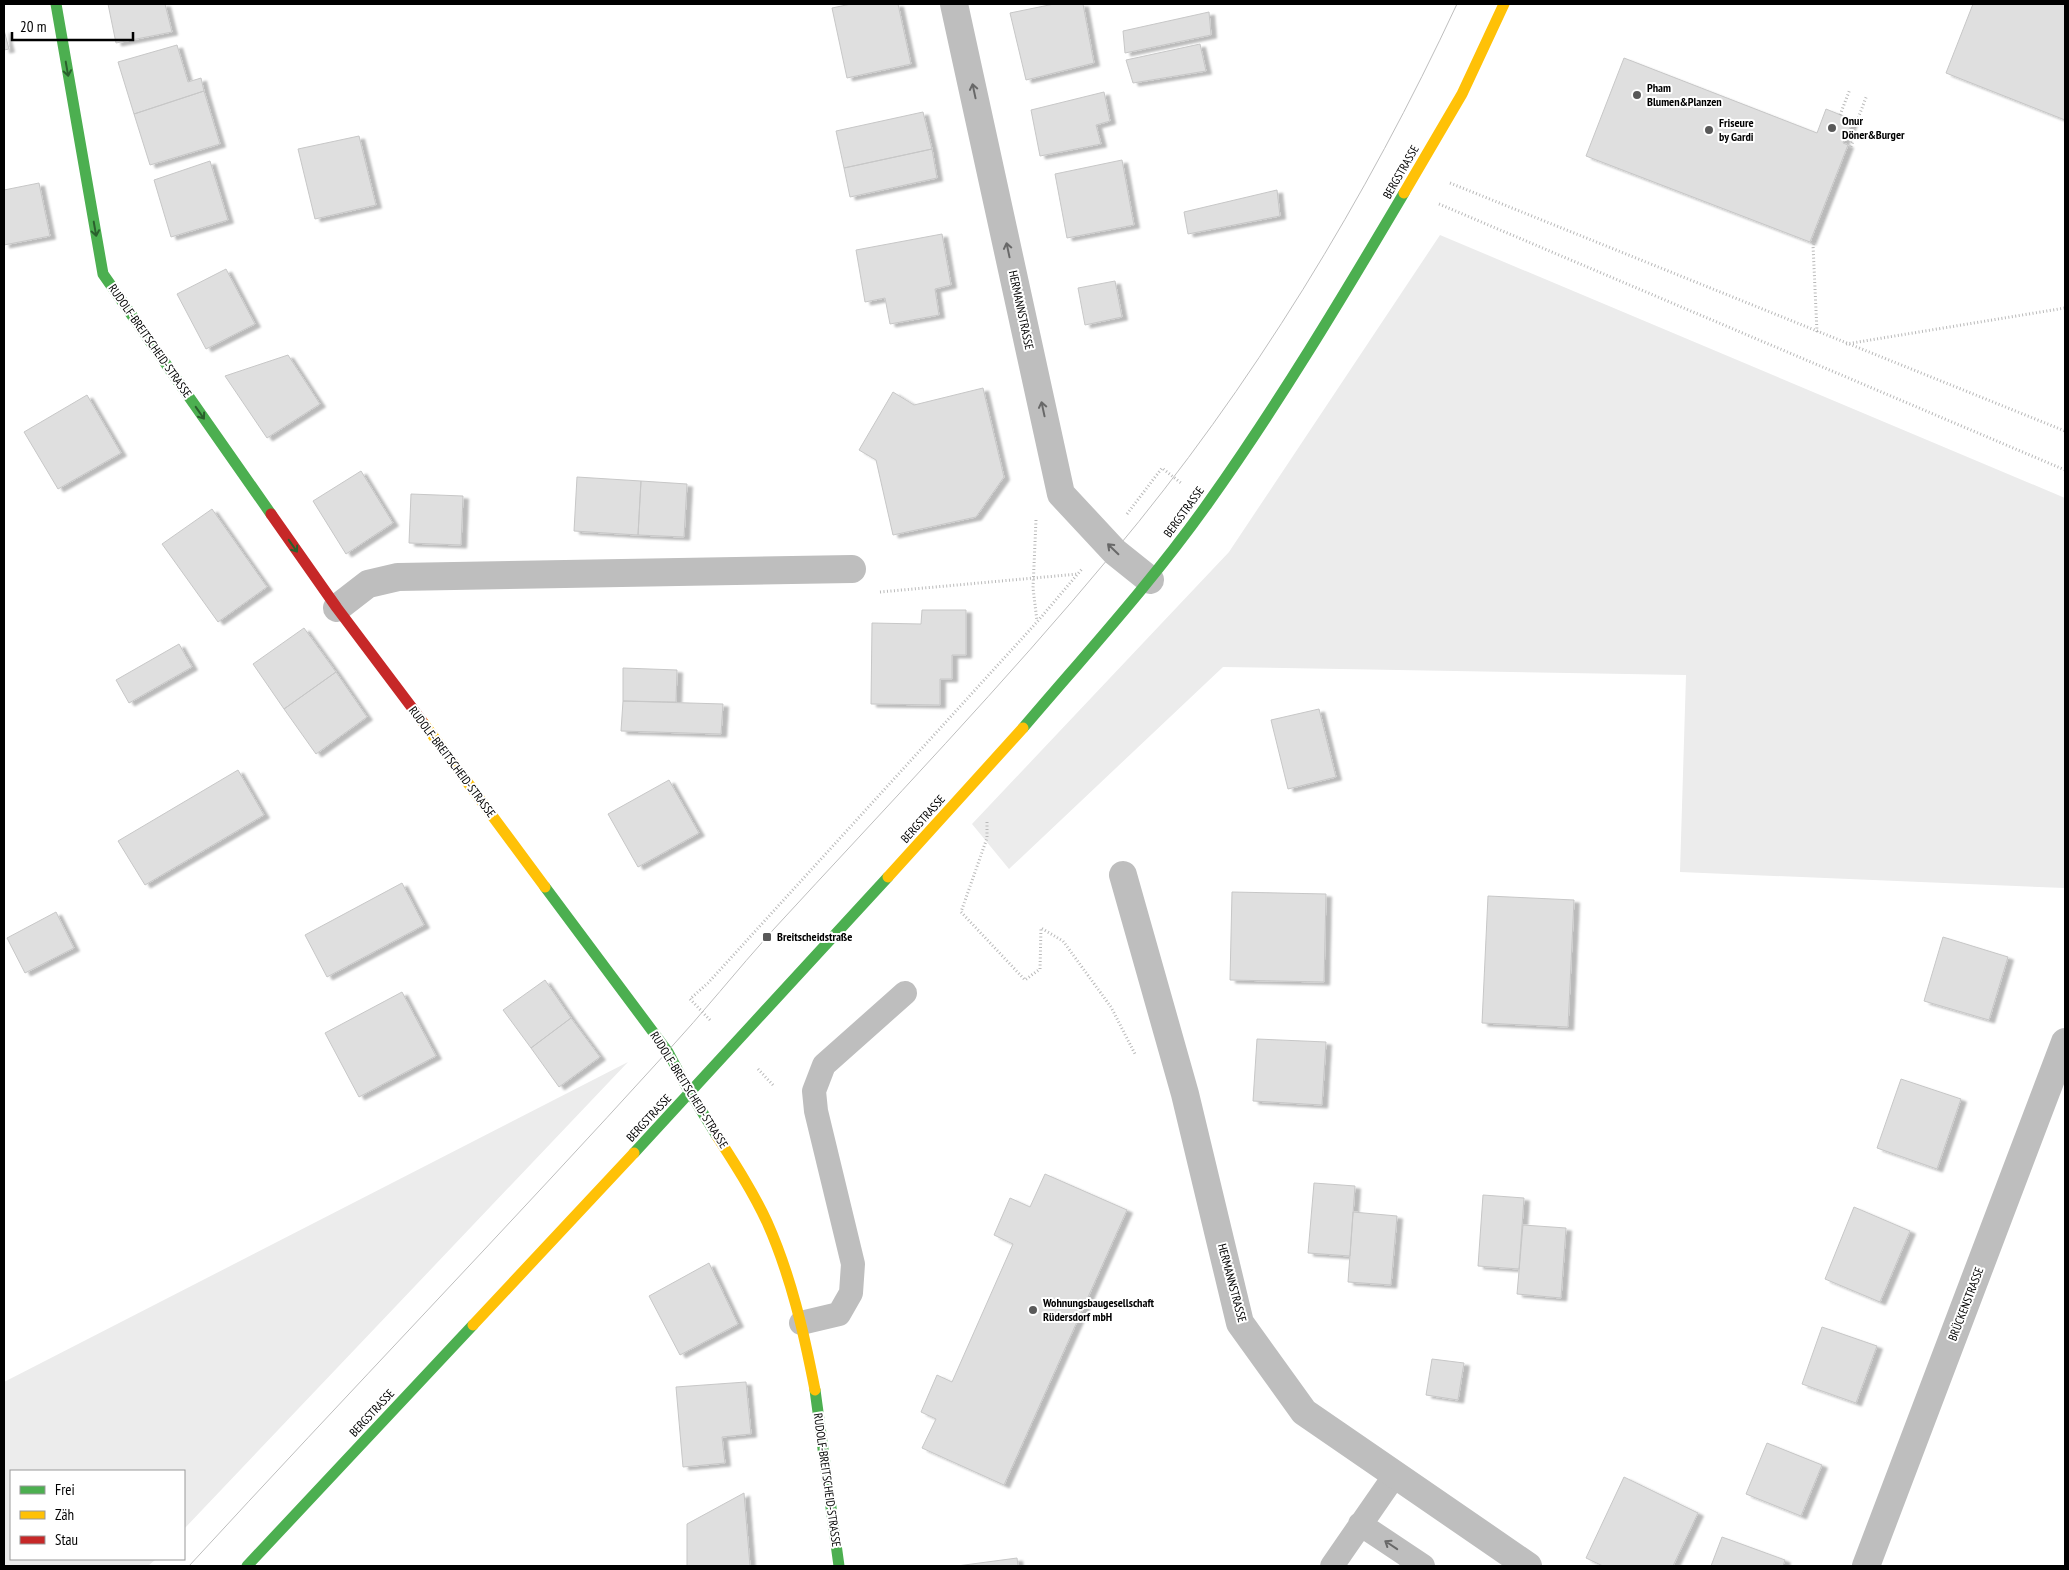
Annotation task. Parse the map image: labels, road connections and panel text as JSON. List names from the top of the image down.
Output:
{
  "streets": {
    "street": [
      "BERGSTRASSE",
      "HERMANNSTRASSE",
      "RUDOLF-BREITSCHEID-STRASSE",
      "BRÜCKENSTRASSE"
    ]
  },
  "crossings": [
    ["BERGSTRASSE", "HERMANNSTRASSE"],
    ["BERGSTRASSE", "RUDOLF-BREITSCHEID-STRASSE"]
  ],
  "one_way": ["HERMANNSTRASSE", "RUDOLF-BREITSCHEID-STRASSE"],
  "places": {
    "other": [
      "Pham Blumen&Planzen",
      "Onur Döner&Burger",
      "Friseure by Gardi",
      "Wohnungsbaugesellschaft Rüdersdorf mbH"
    ],
    "transit": ["Breitscheidstraße"]
  },
  "legend": ["Frei", "Zäh", "Stau"],
  "scale_bar": "20 m"
}
